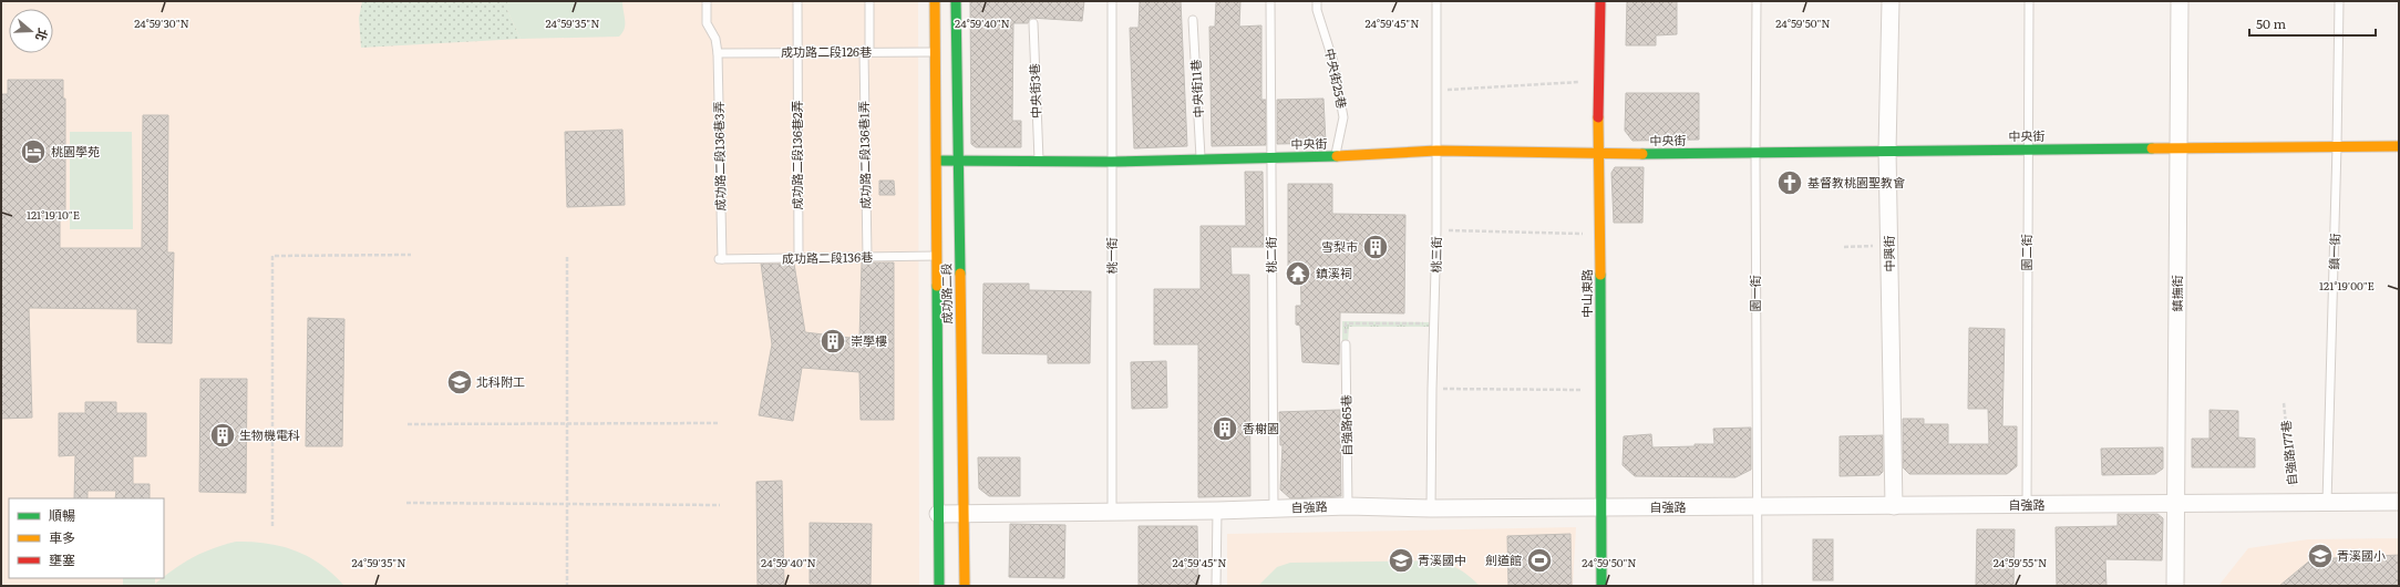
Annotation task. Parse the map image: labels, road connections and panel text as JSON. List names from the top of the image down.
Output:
{
  "streets": {
    "street": [
      "中央街",
      "中興街",
      "成功路二段",
      "中山東路",
      "鎮撫街",
      "自強路"
    ],
    "lane": [
      "成功路二段126巷",
      "中央街25巷",
      "中央街11巷",
      "中央街3巷",
      "成功路二段136巷2弄",
      "成功路二段136巷1弄",
      "成功路二段136巷3弄",
      "鎮一街",
      "園二街",
      "桃二街",
      "桃三街",
      "桃一街",
      "成功路二段136巷",
      "園一街",
      "自強路65巷"
    ],
    "path": ["自強路177巷"]
  },
  "crossings": [
    ["成功路二段126巷", "成功路二段136巷2弄"],
    ["成功路二段126巷", "成功路二段136巷1弄"],
    ["成功路二段126巷", "成功路二段136巷3弄"],
    ["成功路二段126巷", "成功路二段"],
    ["中央街25巷", "中央街"],
    ["中央街11巷", "中央街"],
    ["中央街3巷", "中央街"],
    ["中央街", "鎮一街"],
    ["中央街", "園二街"],
    ["中央街", "中興街"],
    ["中央街", "桃二街"],
    ["中央街", "桃三街"],
    ["中央街", "桃一街"],
    ["中央街", "成功路二段"],
    ["中央街", "中山東路"],
    ["中央街", "園一街"],
    ["中央街", "鎮撫街"],
    ["成功路二段136巷2弄", "成功路二段136巷"],
    ["成功路二段136巷1弄", "成功路二段136巷"],
    ["成功路二段136巷3弄", "成功路二段136巷"],
    ["鎮一街", "自強路"],
    ["園二街", "自強路"],
    ["中興街", "自強路"],
    ["桃二街", "自強路"],
    ["桃三街", "自強路"],
    ["桃一街", "自強路"],
    ["成功路二段136巷", "成功路二段"],
    ["成功路二段", "自強路"],
    ["中山東路", "自強路"],
    ["園一街", "自強路"],
    ["鎮撫街", "自強路"],
    ["自強路65巷", "自強路"],
    ["自強路177巷", "自強路"]
  ],
  "places": {
    "hotel": ["桃園學苑"],
    "church": ["基督教桃園聖教會"],
    "building": [
      "雪梨市",
      "崇學樓",
      "香榭園",
      "生物機電科"
    ],
    "temple": ["鎮溪祠"],
    "school or university": ["北科附工", "青溪國小", "青溪國中"],
    "sports": ["劍道館"]
  },
  "legend": ["順暢", "車多", "壅塞"],
  "scale_bar": "50 m",
  "north": "right",
  "coordinates": [
    "24°59'50\"N",
    "24°59'30\"N",
    "24°59'35\"N",
    "24°59'40\"N",
    "24°59'45\"N",
    "121°19'10\"E",
    "121°19'00\"E",
    "24°59'55\"N"
  ]
}
